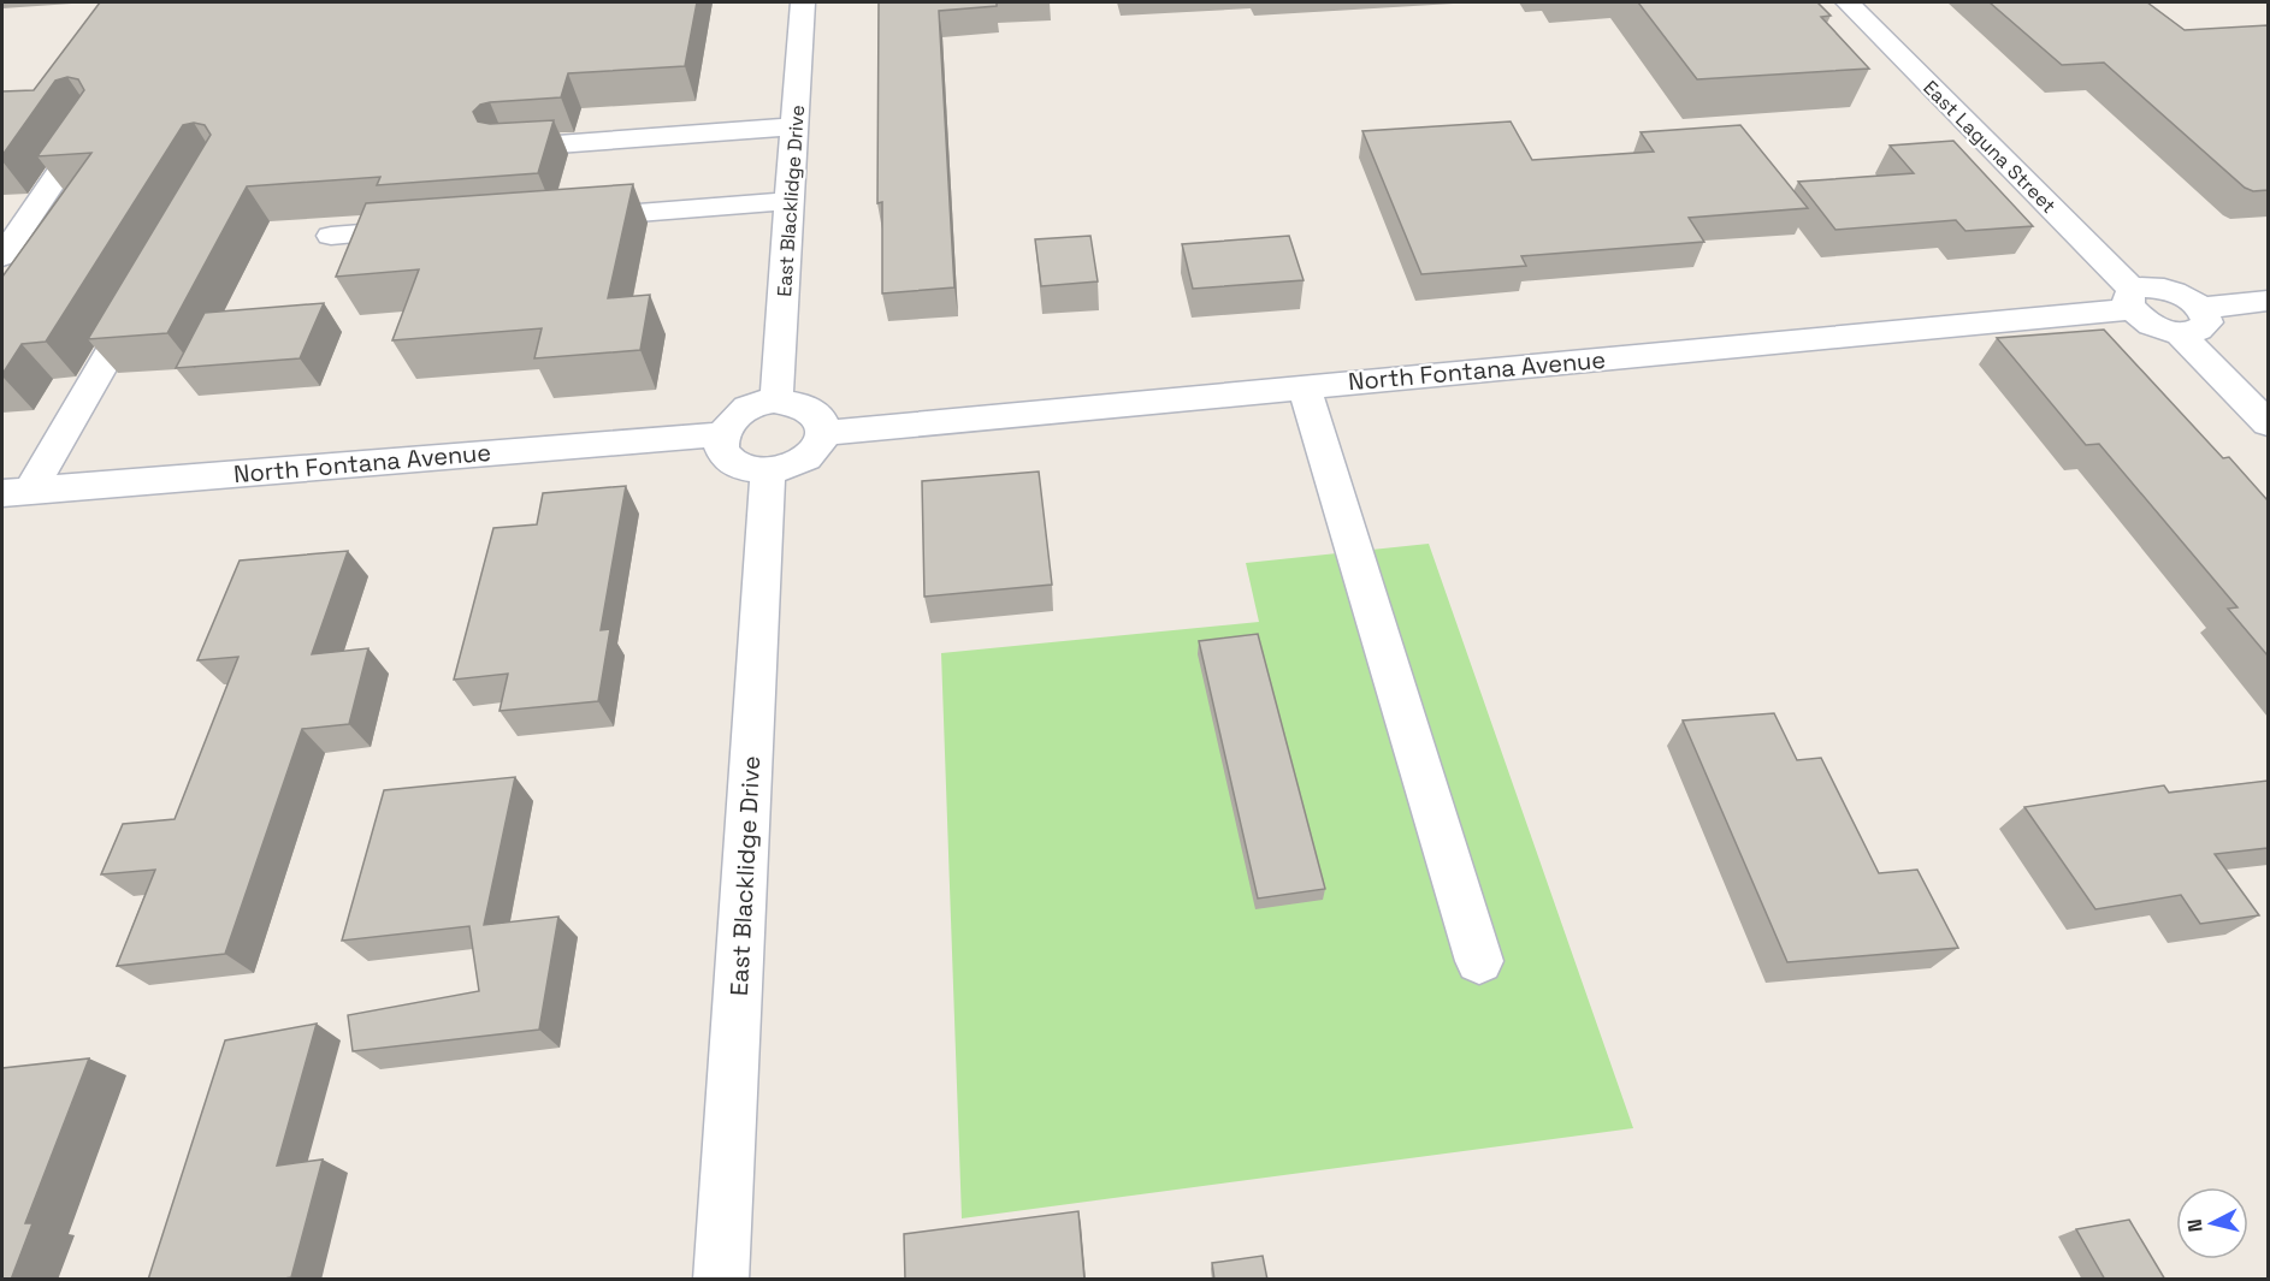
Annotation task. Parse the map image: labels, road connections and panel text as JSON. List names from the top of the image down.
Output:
{
  "streets": {
    "street": ["East Laguna Street", "East Blacklidge Drive", "North Fontana Avenue"]
  },
  "crossings": [
    ["East Laguna Street", "North Fontana Avenue"],
    ["East Blacklidge Drive", "North Fontana Avenue"]
  ],
  "north": "left"
}
